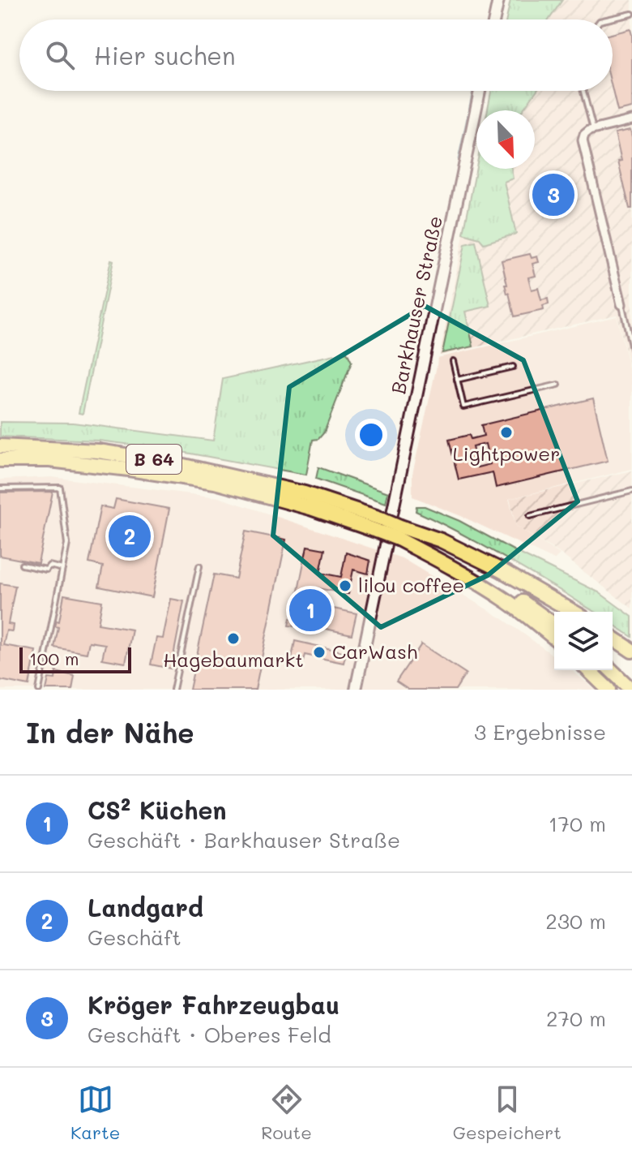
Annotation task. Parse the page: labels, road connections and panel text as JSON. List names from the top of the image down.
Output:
{
  "streets": {
    "highway": ["B 64"],
    "street": ["Barkhauser Straße"]
  },
  "places": [
    "Lightpower",
    "lilou coffee",
    "Hagebaumarkt",
    "CarWash"
  ],
  "scale_bar": "100 m",
  "north": "bottom right",
  "page": {
    "search": "Hier suchen",
    "pins": ["3", "2", "1"],
    "scale": "100 m",
    "heading": ["In der Nähe", "3 Ergebnisse"],
    "list": [
      {
        "mark": "1",
        "name": "CS² Küchen",
        "note": "Geschäft · Barkhauser Straße",
        "value": "170 m"
      },
      {
        "mark": "2",
        "name": "Landgard",
        "note": "Geschäft",
        "value": "230 m"
      },
      {
        "mark": "3",
        "name": "Kröger Fahrzeugbau",
        "note": "Geschäft · Oberes Feld",
        "value": "270 m"
      }
    ],
    "nav": ["Karte", "Route", "Gespeichert"]
  }
}
